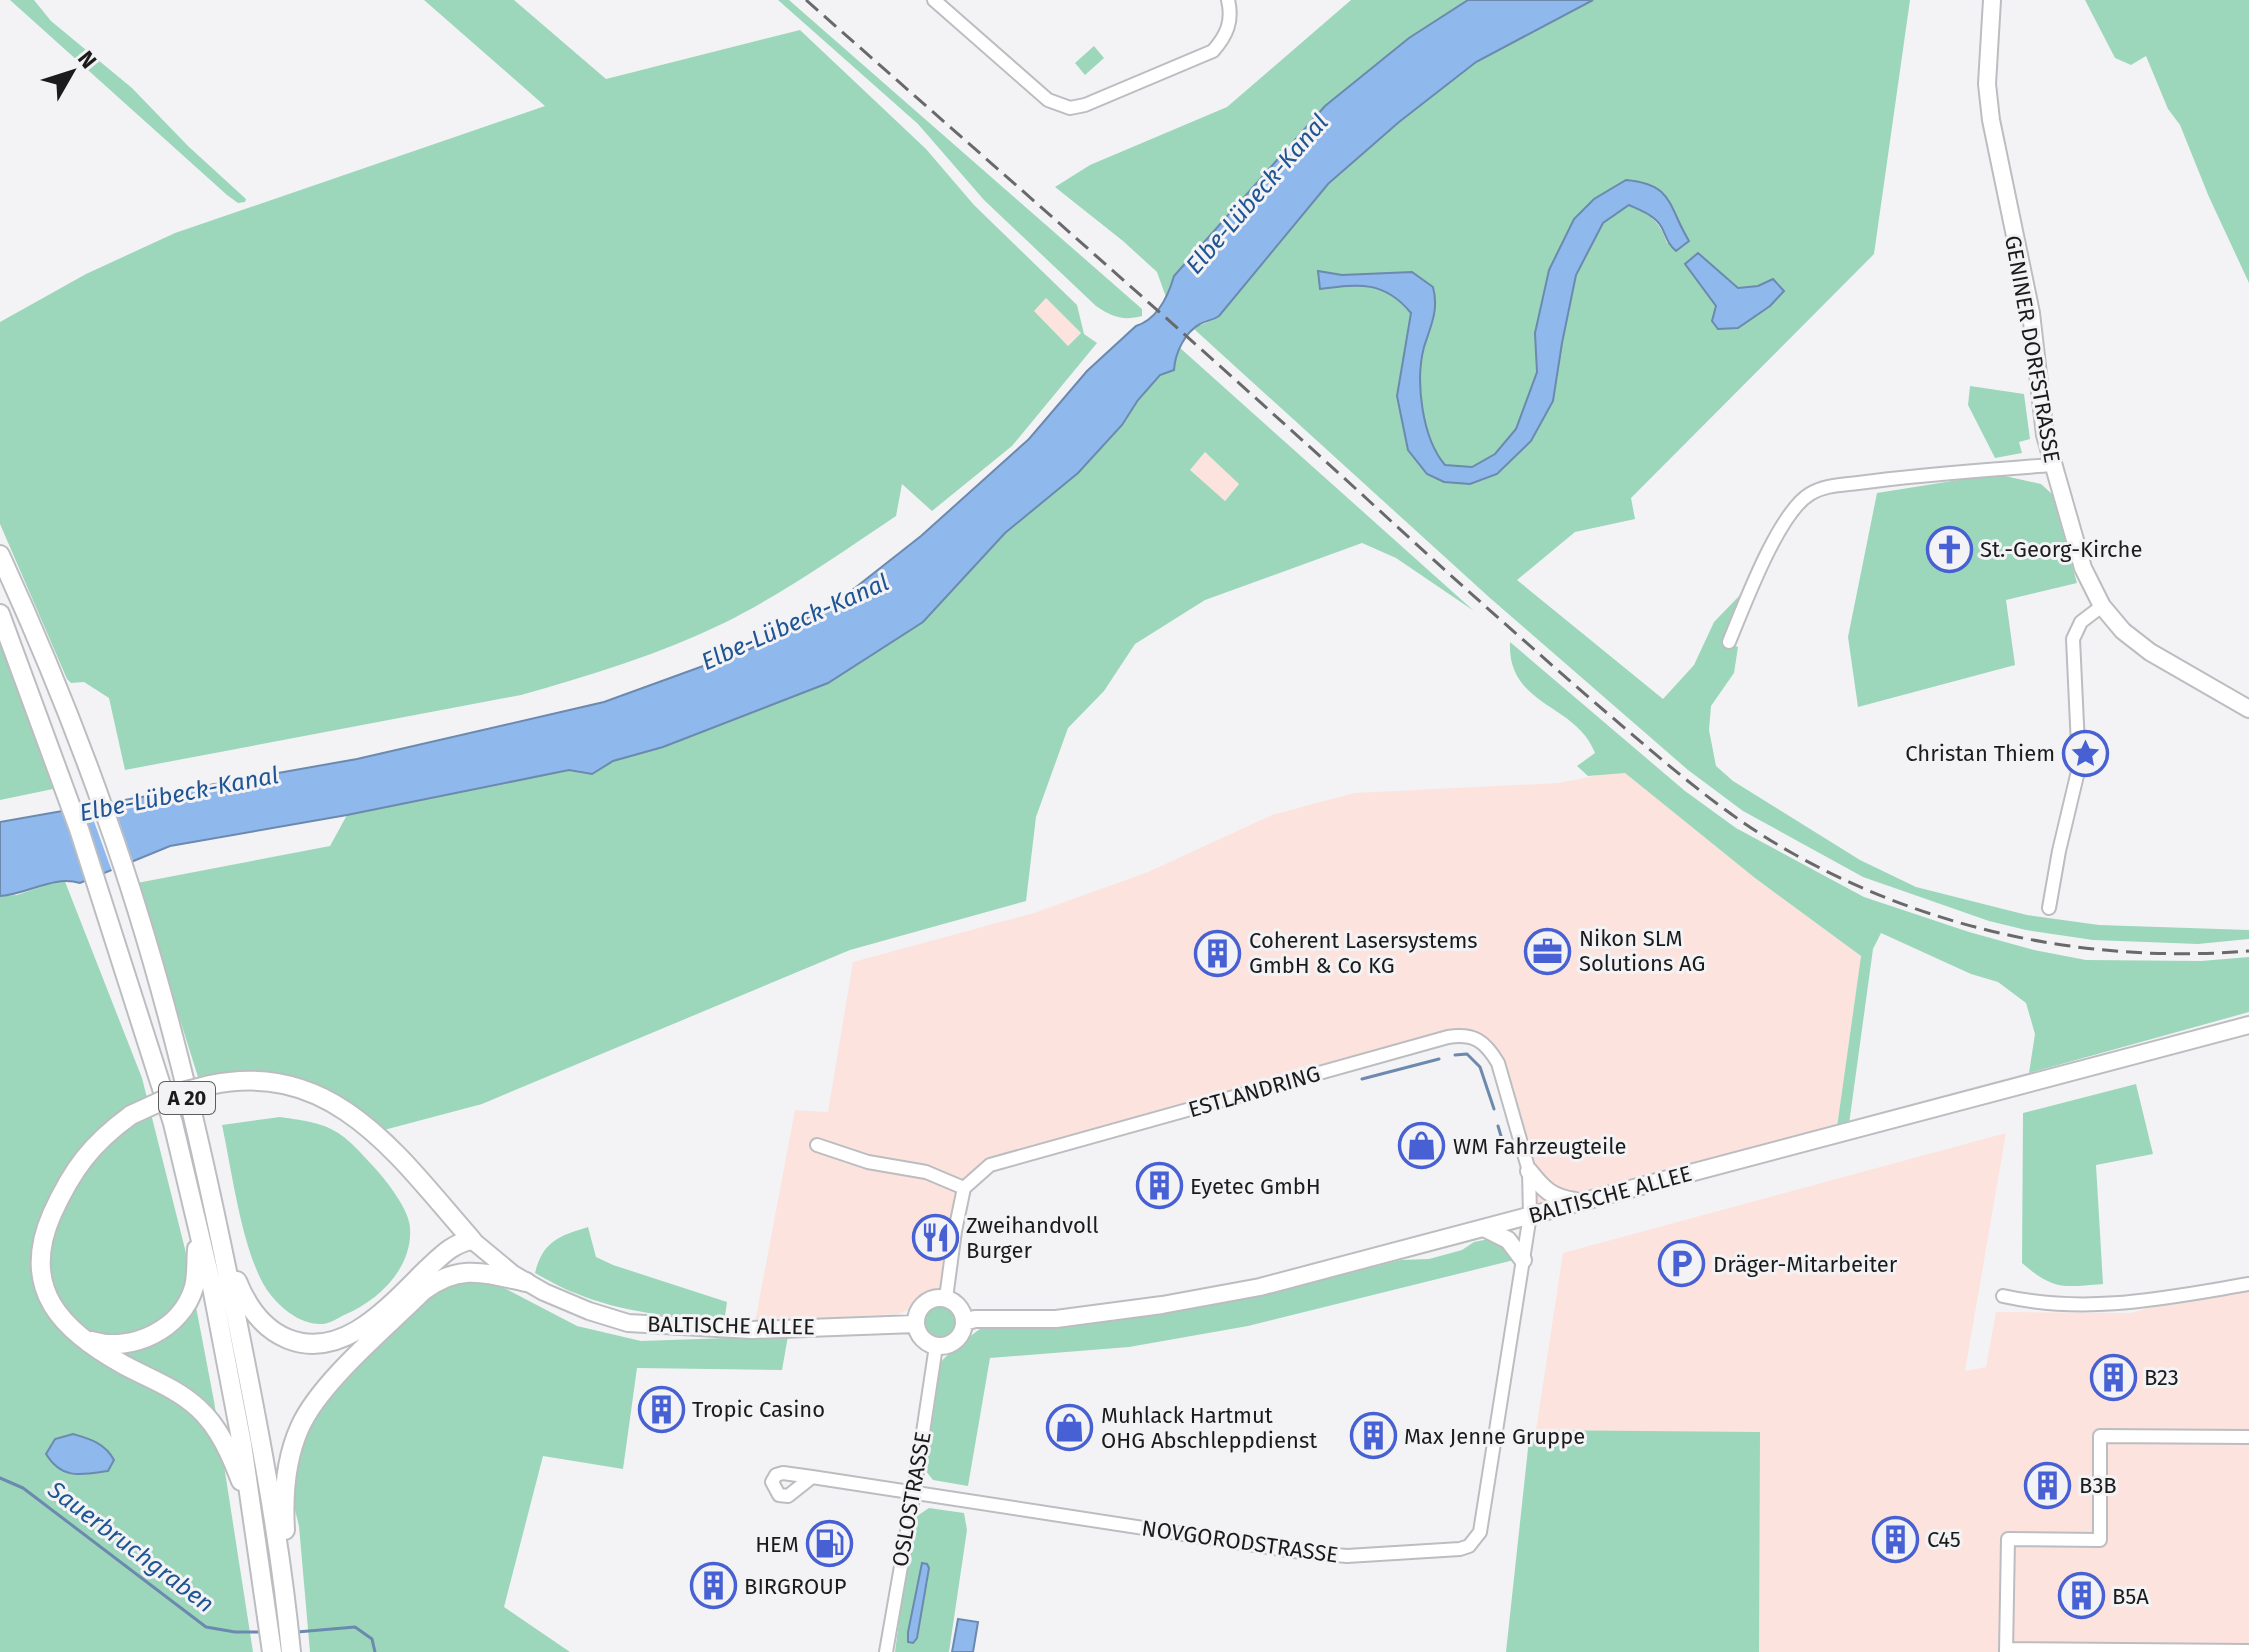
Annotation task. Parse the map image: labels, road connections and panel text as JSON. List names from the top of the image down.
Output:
{
  "streets": {
    "highway": ["A 20"],
    "main road": ["GENINER DORFSTRASSE", "BALTISCHE ALLEE"],
    "street": ["ESTLANDRING", "OSLOSTRASSE", "NOVGORODSTRASSE"]
  },
  "crossings": [
    ["ESTLANDRING", "BALTISCHE ALLEE"],
    ["ESTLANDRING", "NOVGORODSTRASSE"],
    ["BALTISCHE ALLEE", "OSLOSTRASSE"],
    ["BALTISCHE ALLEE", "NOVGORODSTRASSE"],
    ["OSLOSTRASSE", "NOVGORODSTRASSE"]
  ],
  "water": ["Elbe-Lübeck-Kanal", "Sauerbruchgraben"],
  "places": {
    "church": ["St.-Georg-Kirche"],
    "place": ["Christan Thiem"],
    "office": ["Nikon SLM Solutions AG"],
    "building": [
      "Coherent Lasersystems GmbH & Co KG",
      "Eyetec GmbH",
      "B23",
      "Tropic Casino",
      "Max Jenne Gruppe",
      "B3B",
      "C45",
      "BIRGROUP",
      "B5A"
    ],
    "shop": ["WM Fahrzeugteile", "Muhlack Hartmut OHG Abschleppdienst"],
    "restaurant": ["Zweihandvoll Burger"],
    "parking": ["Dräger-Mitarbeiter"],
    "fuel station": ["HEM"]
  },
  "north": "top right"
}
